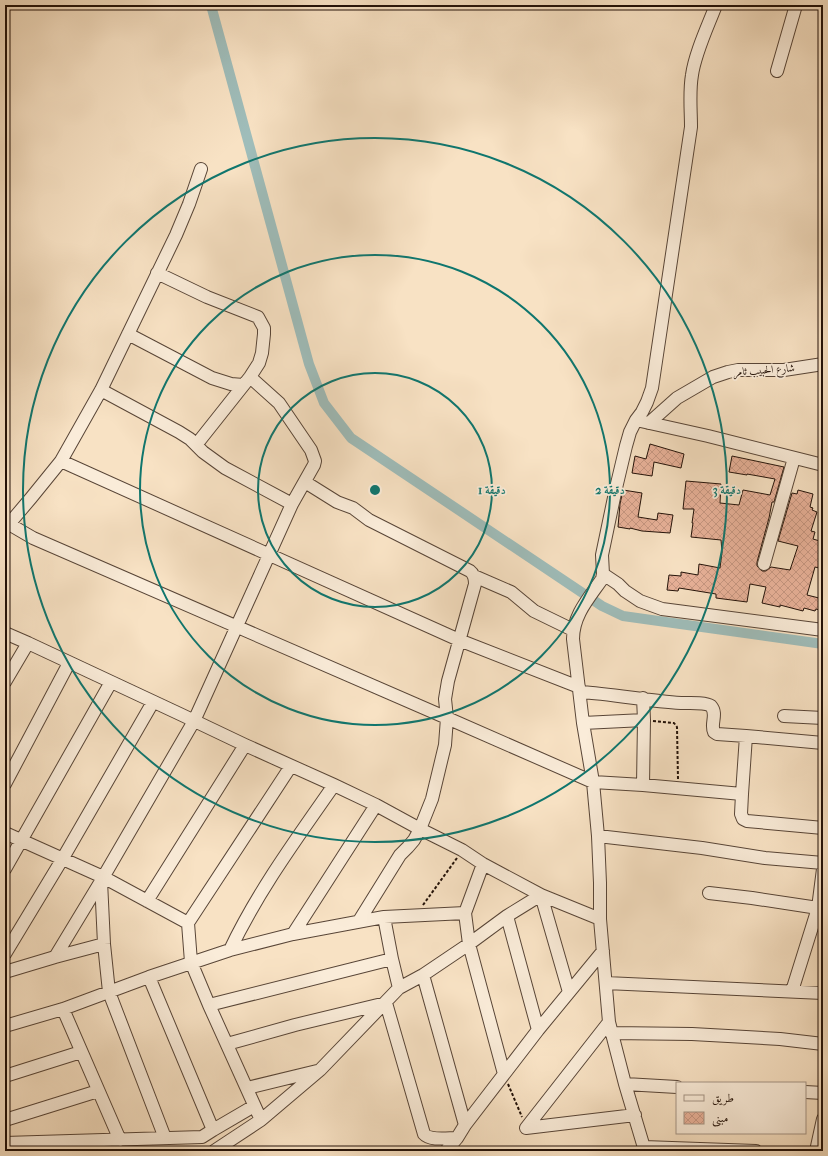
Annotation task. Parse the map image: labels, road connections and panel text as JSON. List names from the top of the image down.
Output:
{
  "streets": {
    "street": ["شارع الحبيب ثامر"]
  },
  "legend": ["طريق", "مبنى"],
  "rings": ["1 دقيقة", "2 دقيقة", "3 دقيقة"]
}
